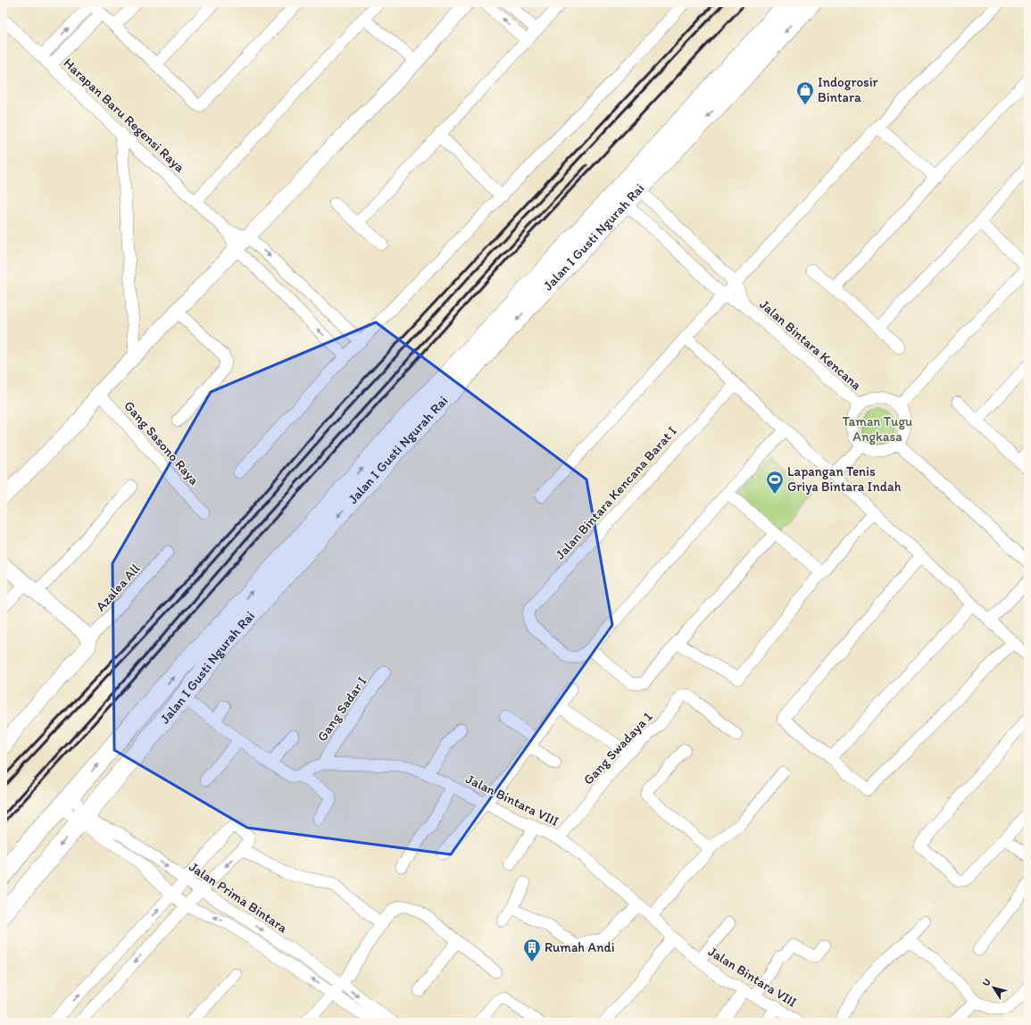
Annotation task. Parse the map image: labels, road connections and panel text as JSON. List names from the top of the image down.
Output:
{
  "streets": {
    "main road": ["Jalan I Gusti Ngurah Rai"],
    "street": [
      "Harapan Baru Regensi Raya",
      "Jalan Bintara Kencana",
      "Gang Sasono Raya",
      "Jalan Bintara Kencana Barat I",
      "Azalea All",
      "Gang Sadar I",
      "Gang Swadaya 1",
      "Jalan Bintara VIII",
      "Jalan Prima Bintara"
    ]
  },
  "crossings": [
    ["Jalan I Gusti Ngurah Rai", "Jalan Bintara Kencana"],
    ["Jalan I Gusti Ngurah Rai", "Jalan Prima Bintara"],
    ["Gang Sadar I", "Jalan Bintara VIII"],
    ["Gang Swadaya 1", "Jalan Bintara VIII"]
  ],
  "parks": ["Taman Tugu Angkasa"],
  "places": {
    "shop": ["Indogrosir Bintara"],
    "sports": ["Lapangan Tenis Griya Bintara Indah"],
    "building": ["Rumah Andi"]
  },
  "north": "top left"
}
